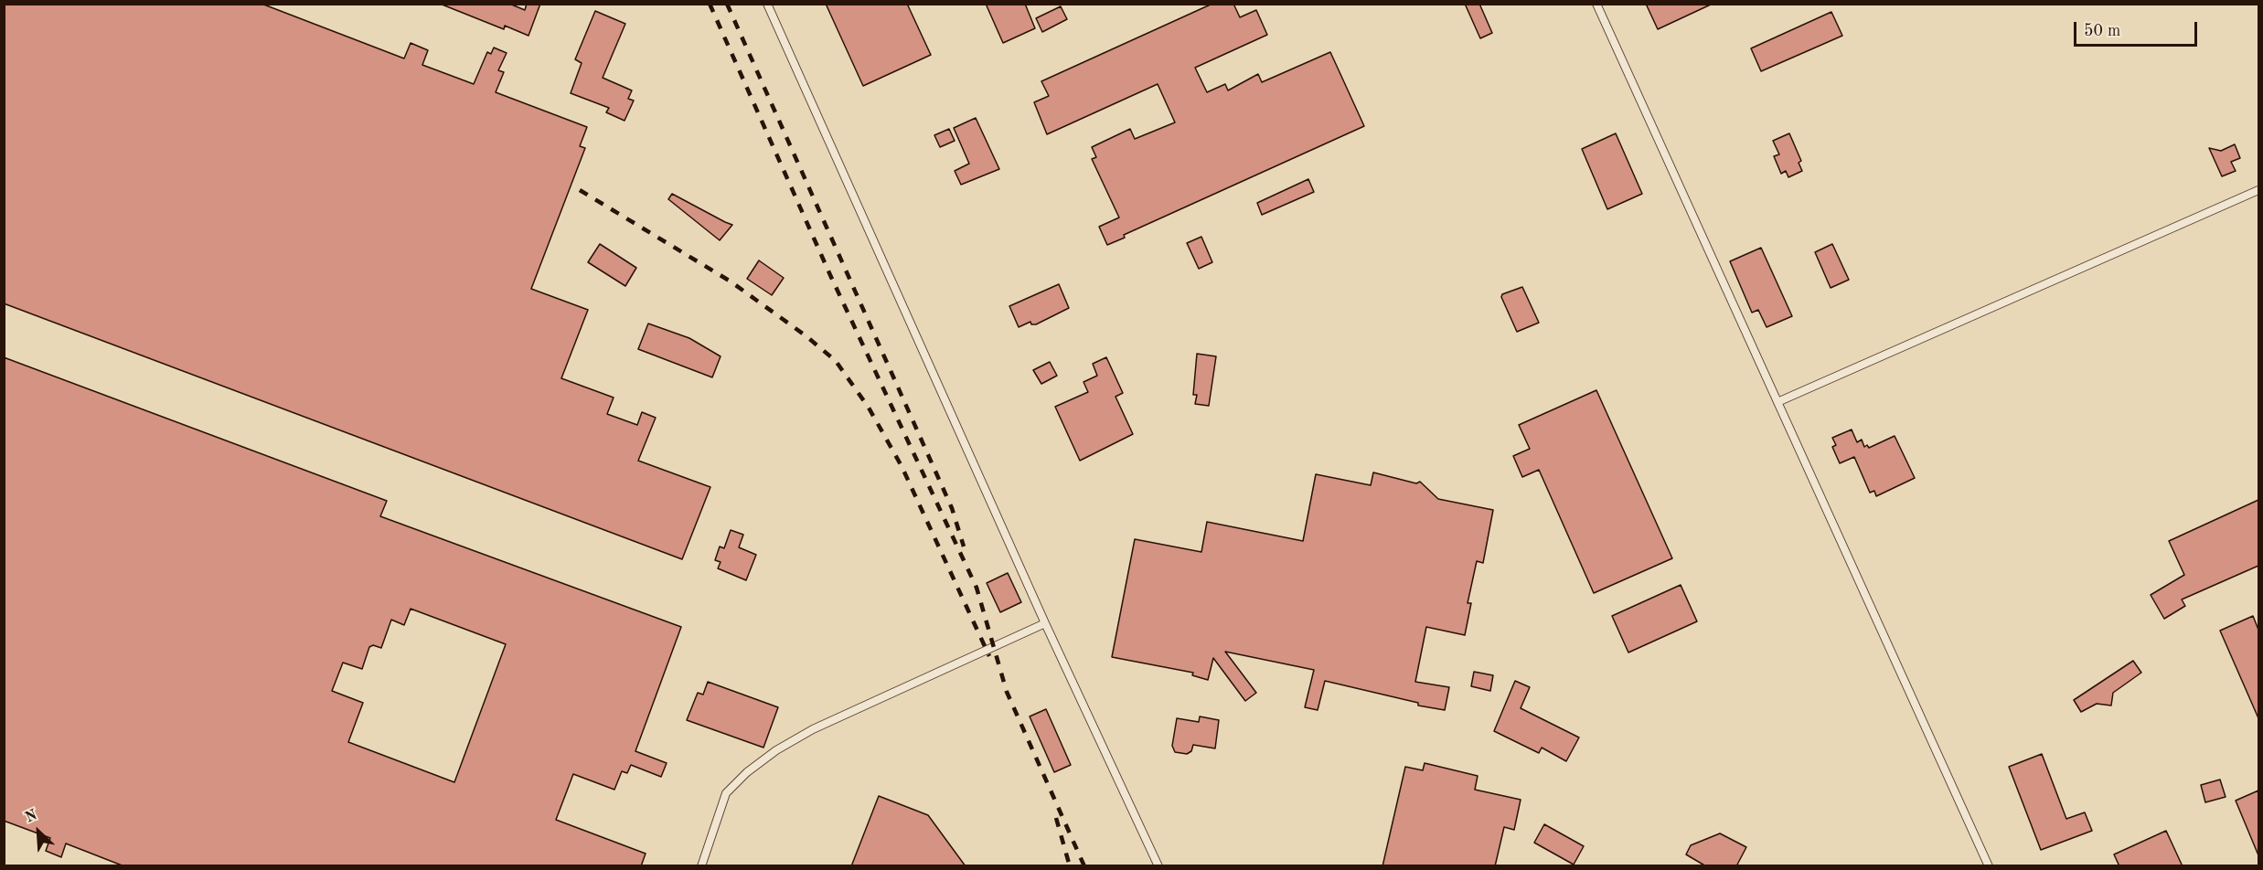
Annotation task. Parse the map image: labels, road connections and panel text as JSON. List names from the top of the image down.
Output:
{
  "scale_bar": "50 m",
  "north": "top left"
}
